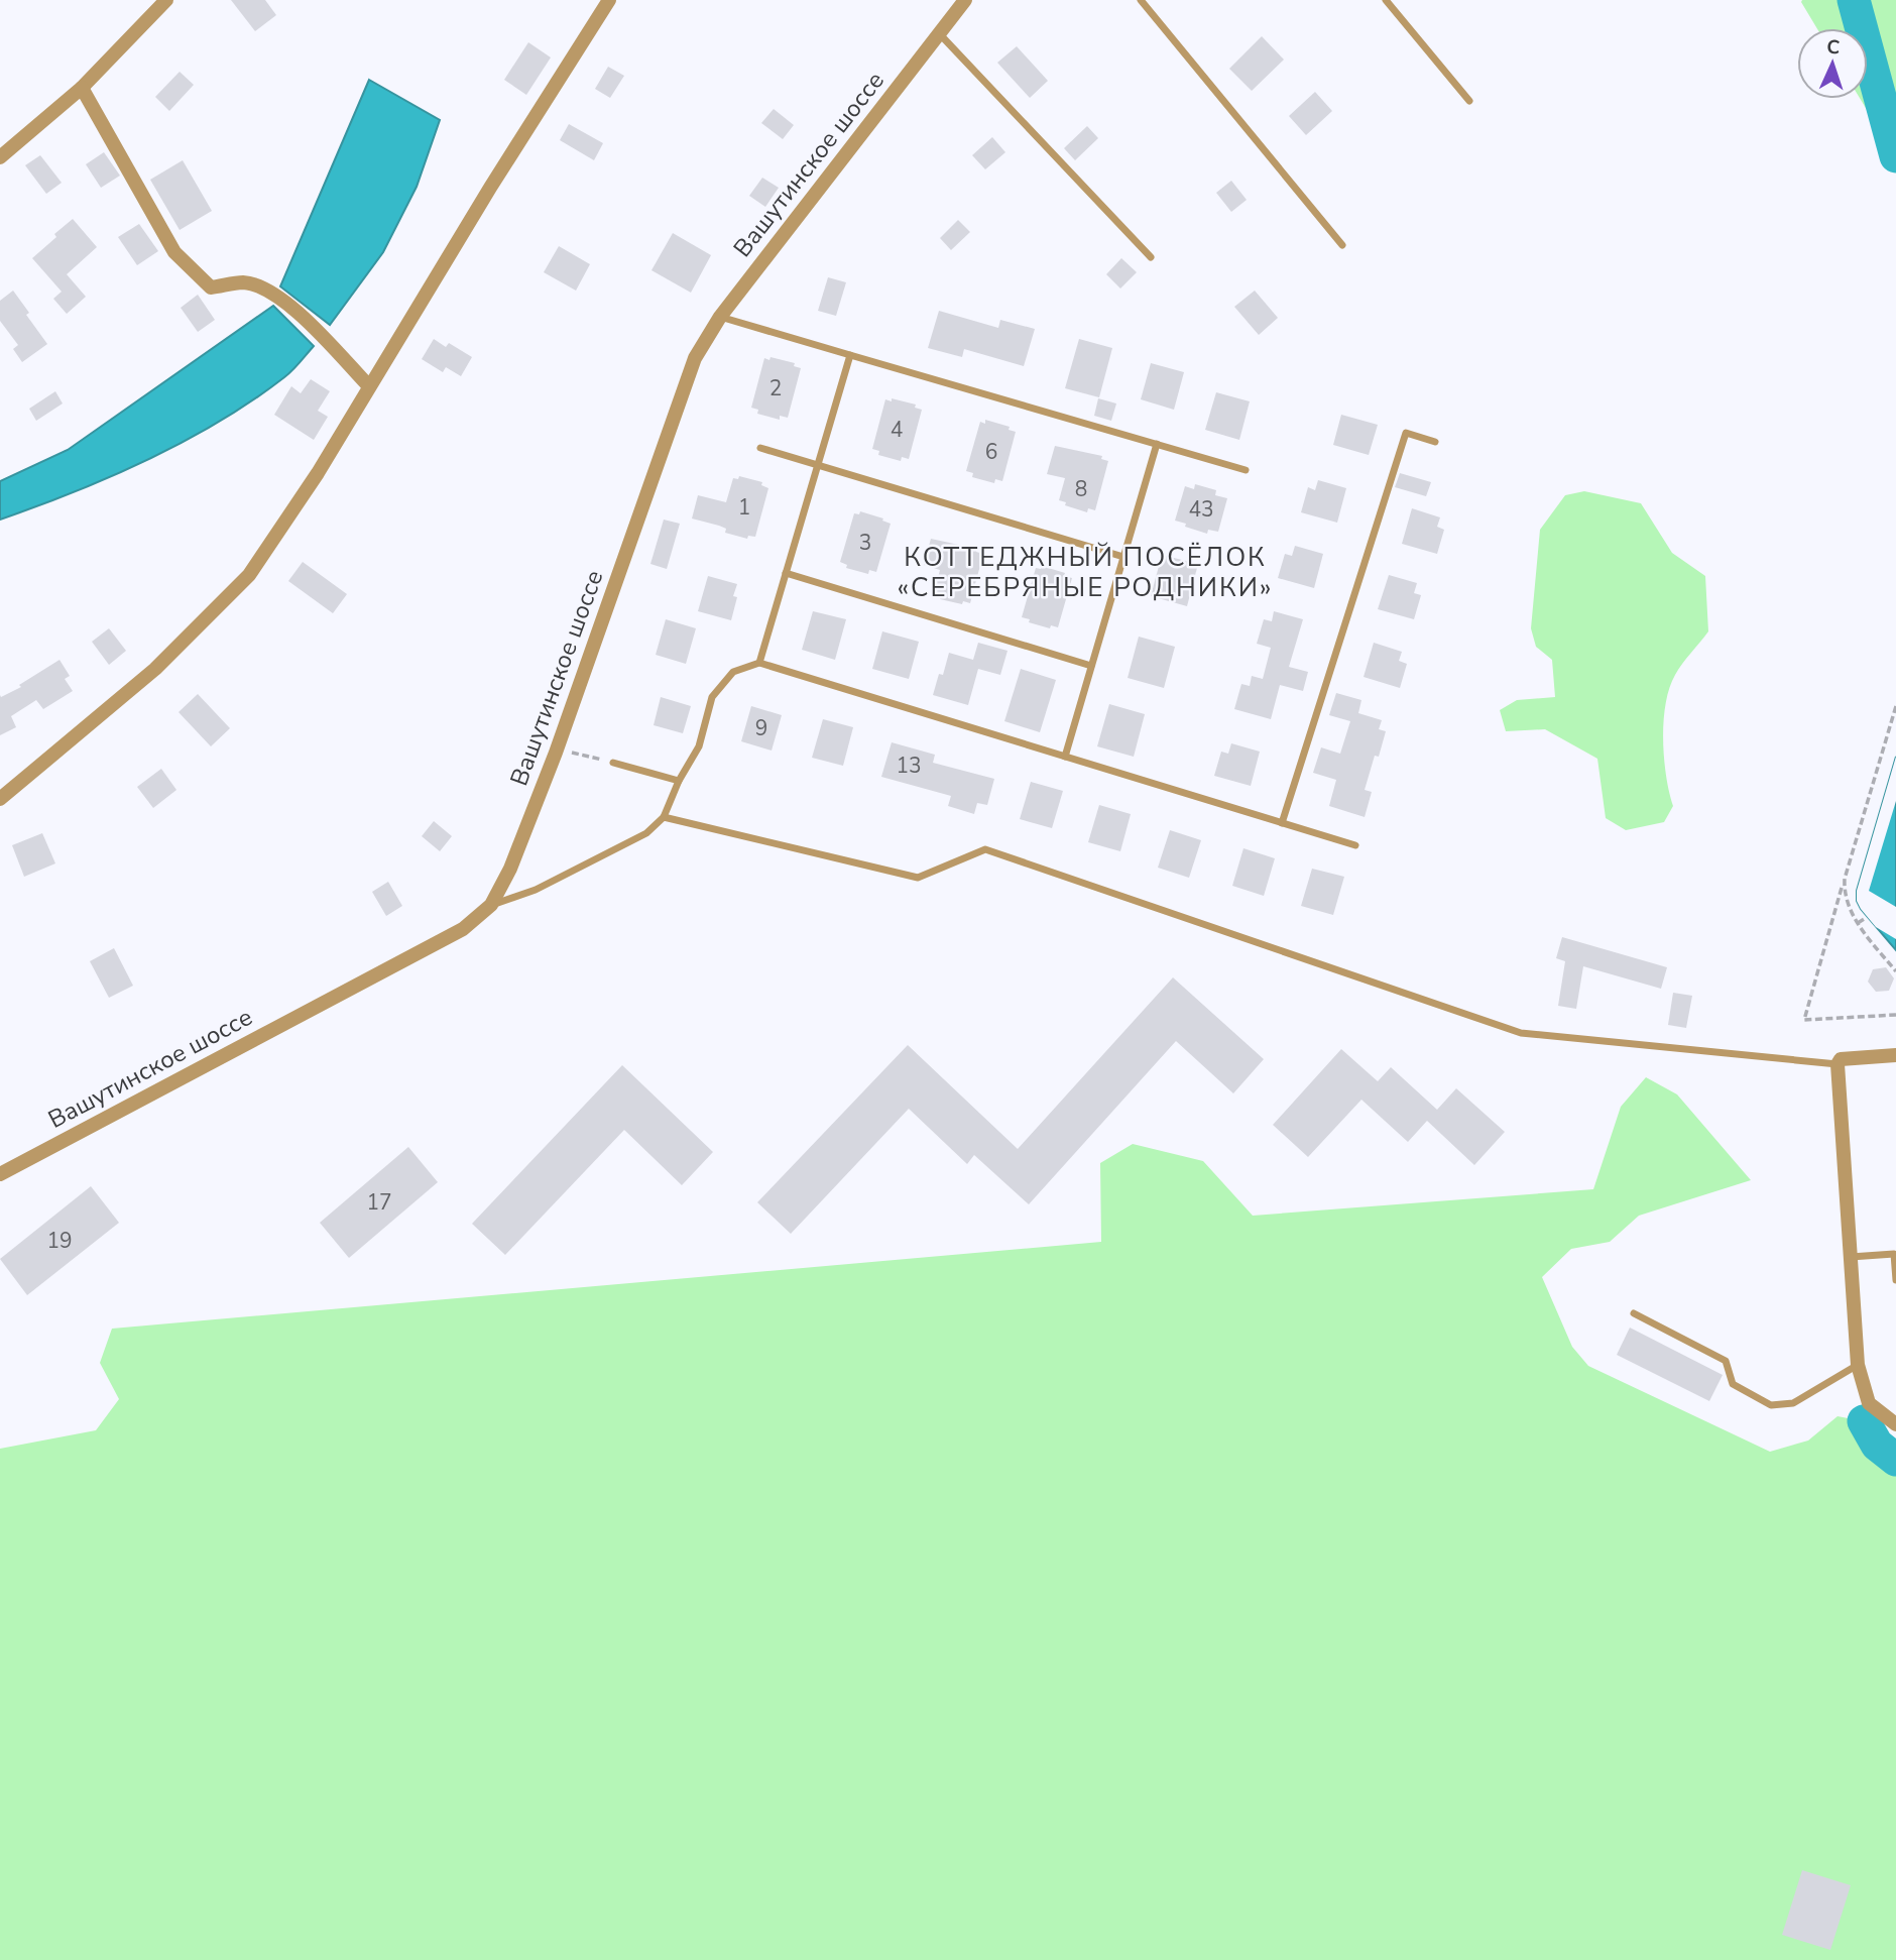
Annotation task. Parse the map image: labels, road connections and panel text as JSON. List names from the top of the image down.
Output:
{
  "streets": {
    "street": ["Вашутинское шоссе"]
  },
  "districts": ["КОТТЕДЖНЫЙ ПОСЁЛОК «СЕРЕБРЯНЫЕ РОДНИКИ»"],
  "house_numbers": [
    "2",
    "4",
    "6",
    "8",
    "1",
    "43",
    "3",
    "9",
    "13",
    "17",
    "19"
  ],
  "north": "top"
}
